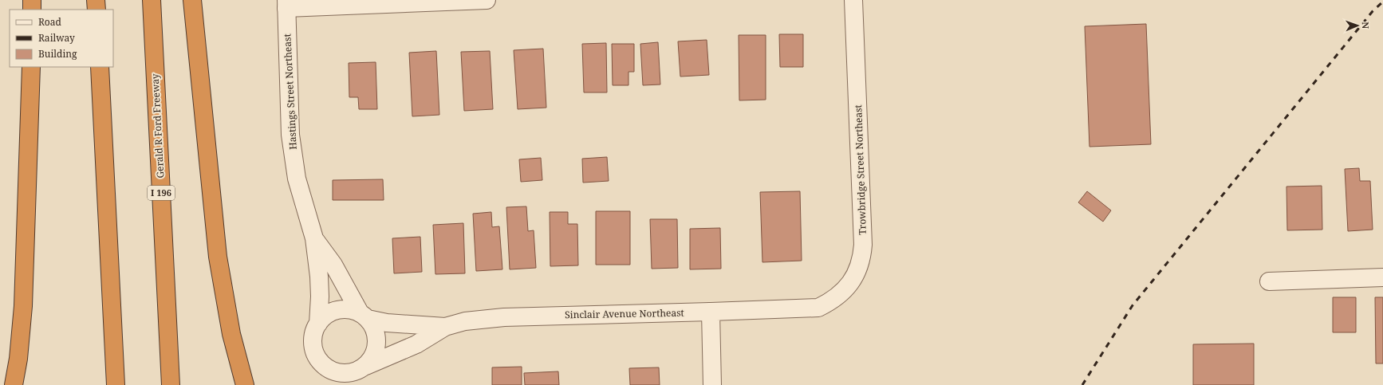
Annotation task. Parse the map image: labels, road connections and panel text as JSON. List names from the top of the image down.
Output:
{
  "streets": {
    "highway": ["Gerald R Ford Freeway", "I 196"],
    "street": ["Hastings Street Northeast", "Trowbridge Street Northeast", "Sinclair Avenue Northeast"]
  },
  "crossings": [
    ["Hastings Street Northeast", "Sinclair Avenue Northeast"],
    ["Trowbridge Street Northeast", "Sinclair Avenue Northeast"]
  ],
  "legend": ["Road", "Railway", "Building"],
  "north": "right"
}
